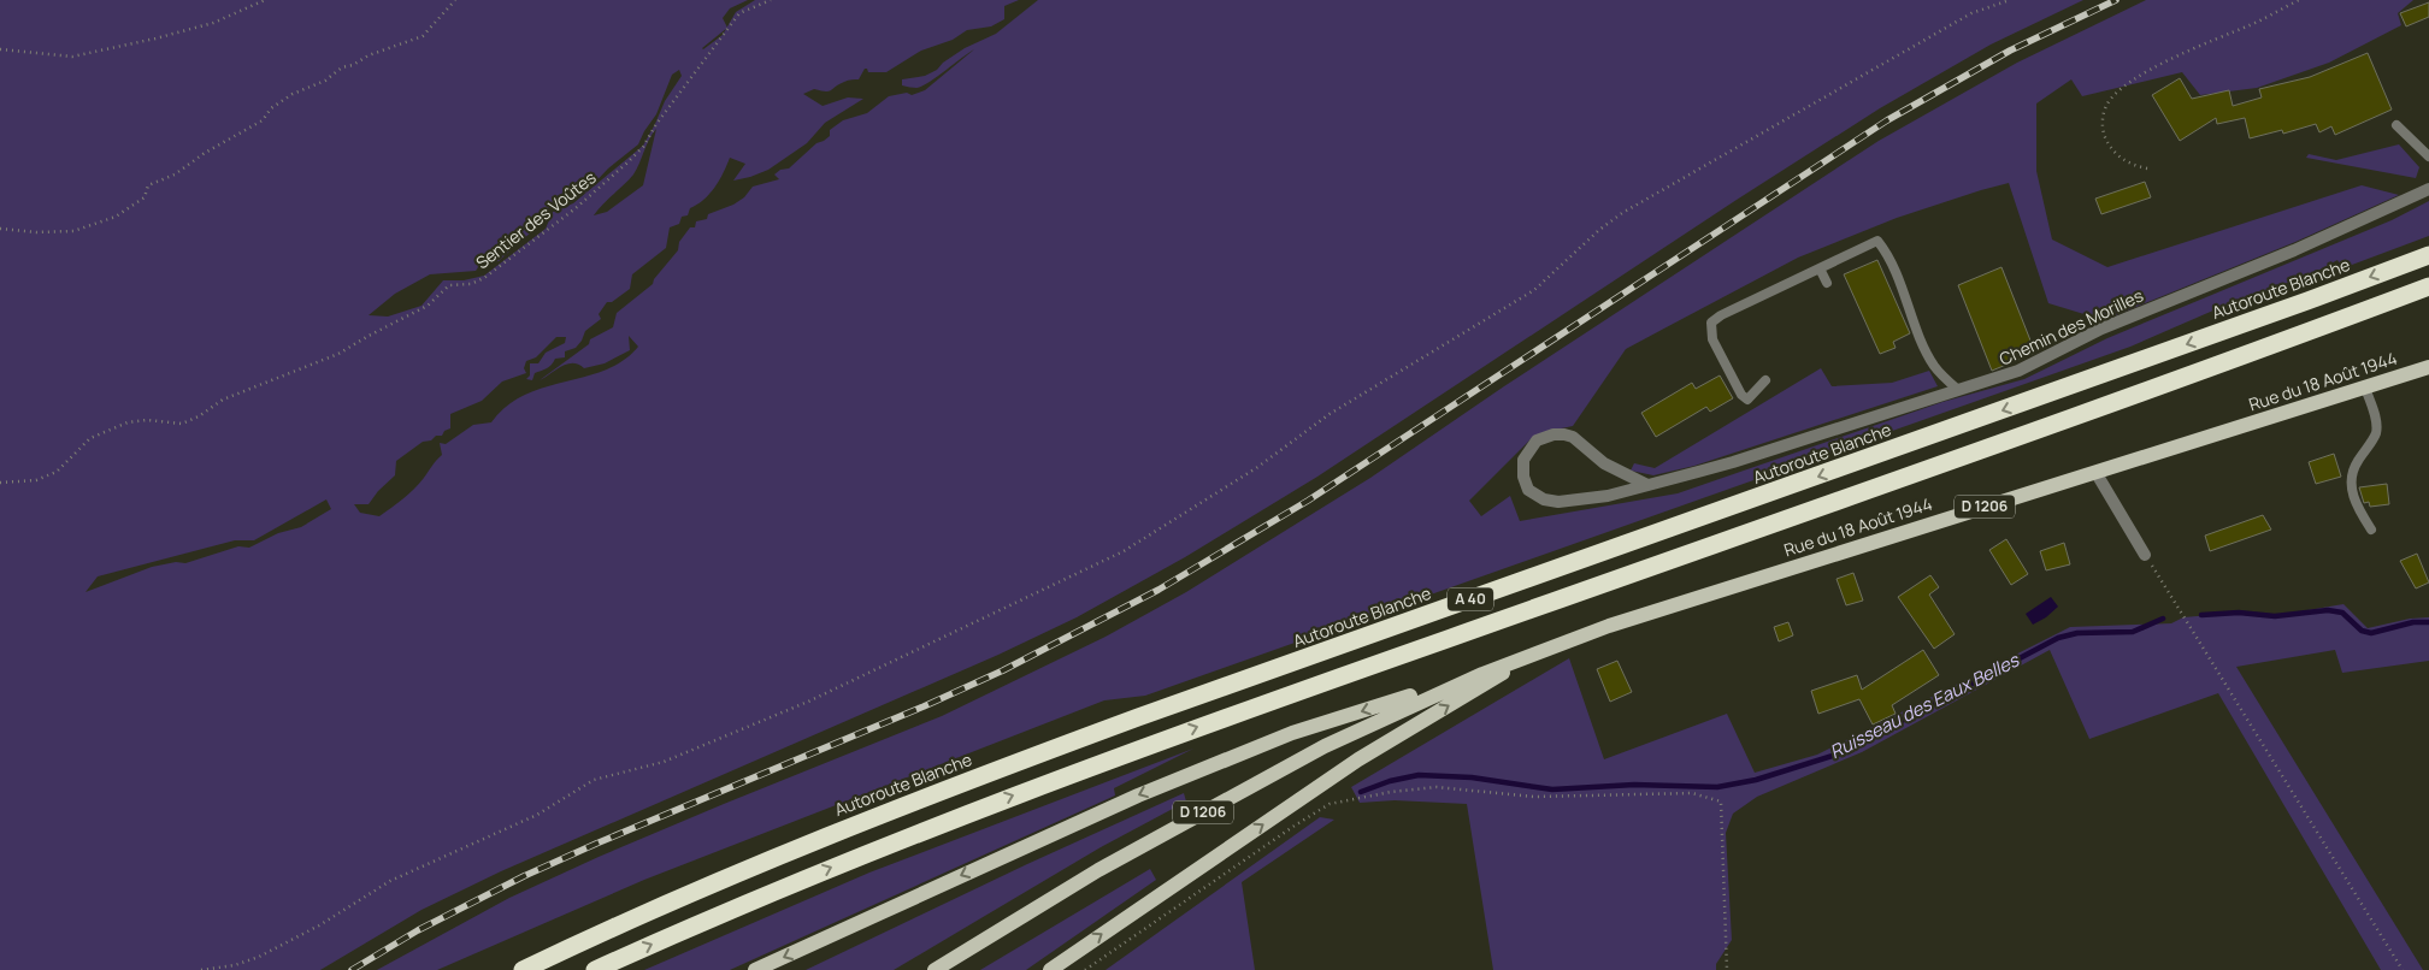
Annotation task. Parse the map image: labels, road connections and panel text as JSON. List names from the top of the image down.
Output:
{
  "streets": {
    "highway": ["Autoroute Blanche", "A 40"],
    "main road": ["Rue du 18 Août 1944", "D 1206"],
    "street": ["Chemin des Morilles"],
    "path": ["Sentier des Voûtes"]
  },
  "crossings": [
    ["Rue du 18 Août 1944", "D 1206"]
  ],
  "water": ["Ruisseau des Eaux Belles"]
}
